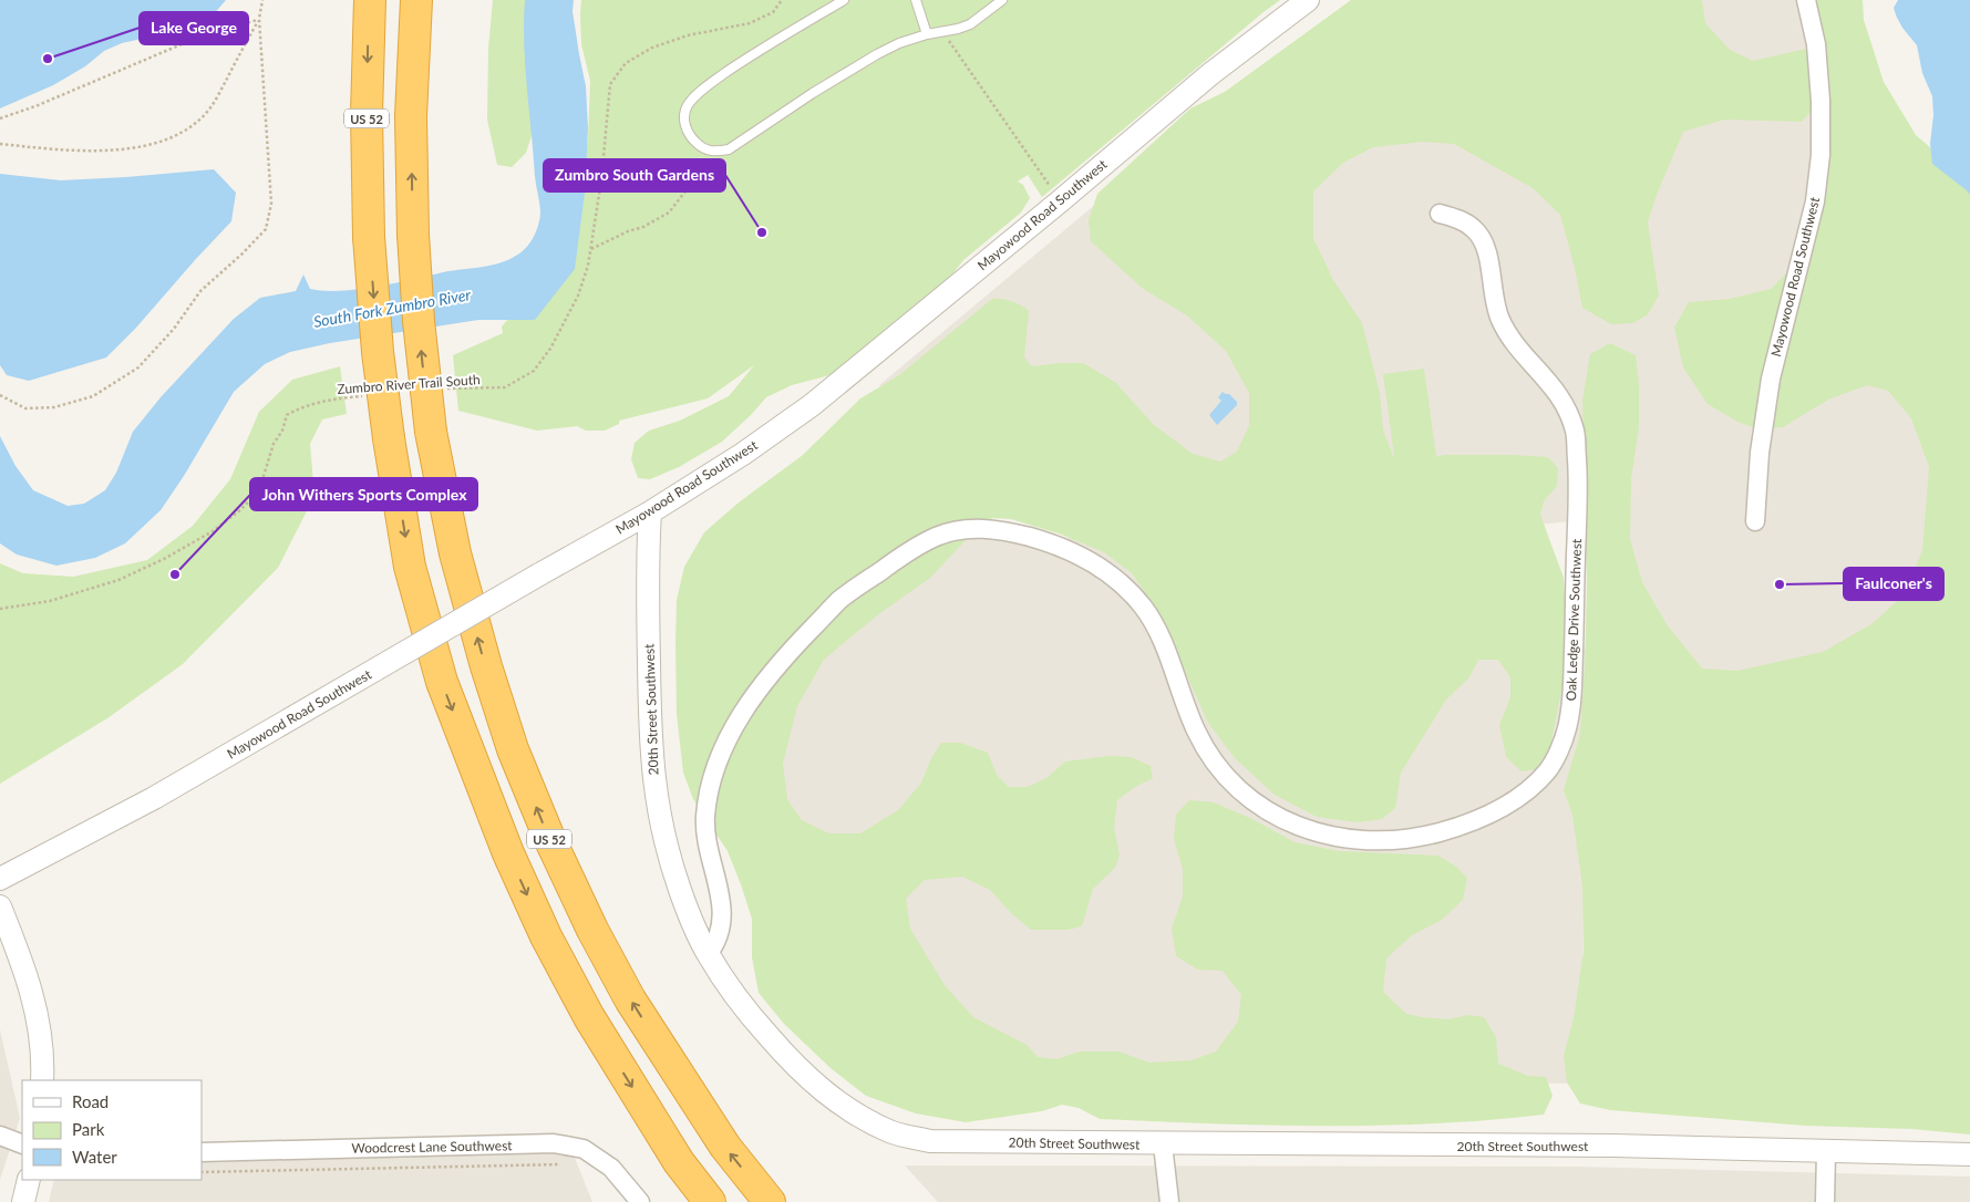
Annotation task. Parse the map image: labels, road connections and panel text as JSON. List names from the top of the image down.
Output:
{
  "streets": {
    "highway": ["US 52"],
    "street": [
      "Mayowood Road Southwest",
      "Oak Ledge Drive Southwest",
      "20th Street Southwest",
      "Woodcrest Lane Southwest"
    ],
    "path": ["Zumbro River Trail South"]
  },
  "crossings": [
    ["Mayowood Road Southwest", "20th Street Southwest"],
    ["Oak Ledge Drive Southwest", "20th Street Southwest"]
  ],
  "water": ["South Fork Zumbro River"],
  "places": [
    "Lake George",
    "Zumbro South Gardens",
    "John Withers Sports Complex",
    "Faulconer's"
  ],
  "legend": ["Road", "Park", "Water"]
}
